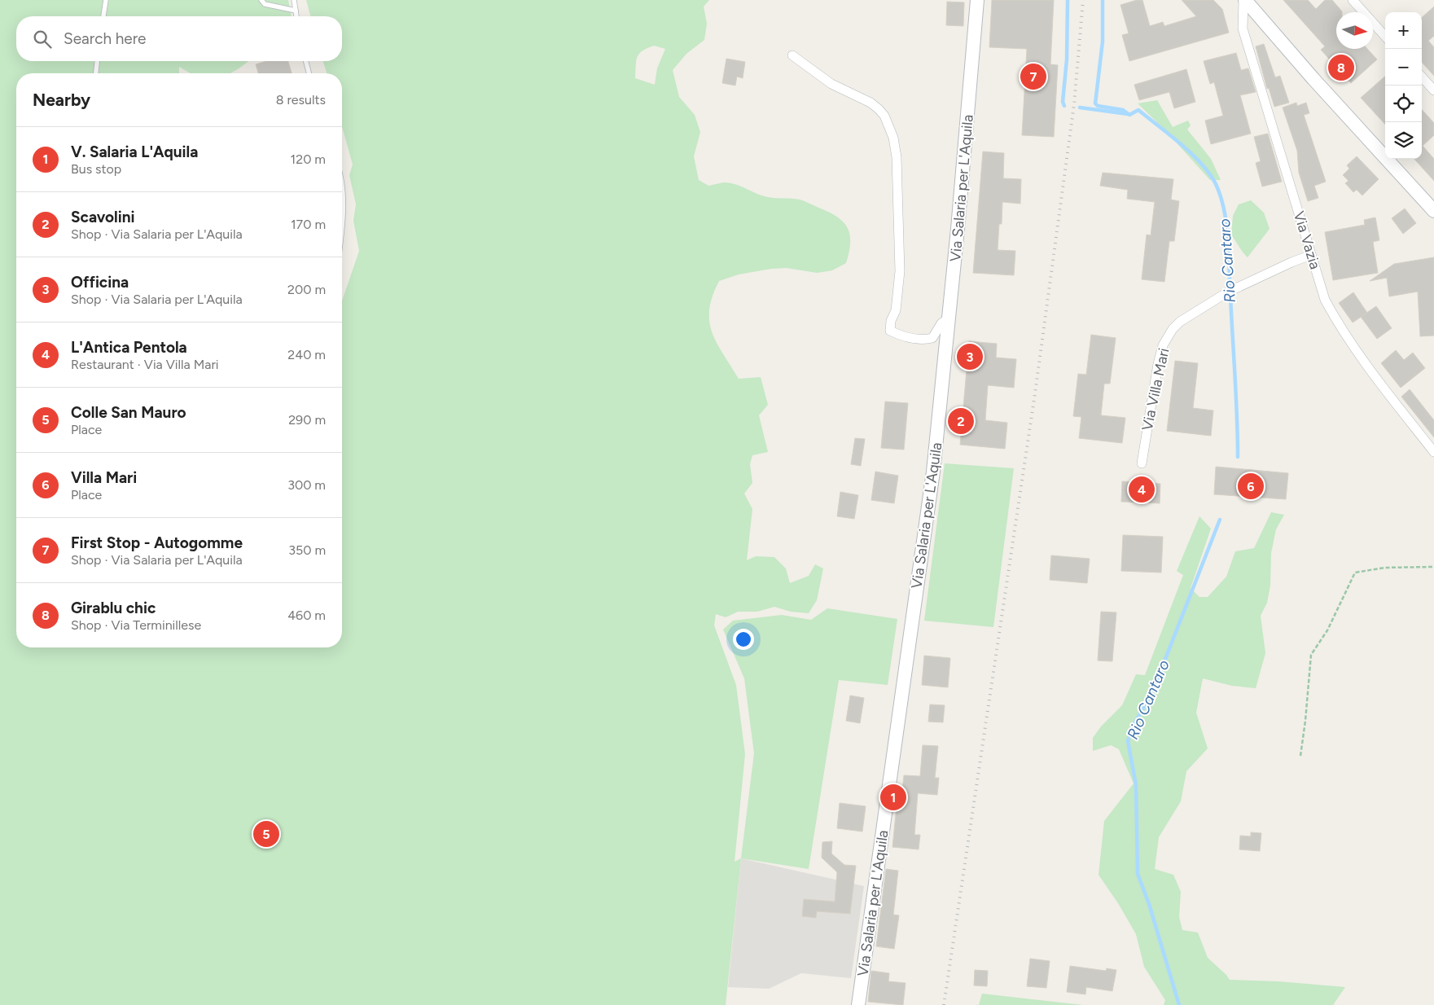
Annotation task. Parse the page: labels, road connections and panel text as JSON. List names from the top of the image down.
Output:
{
  "streets": {
    "main road": ["Via Salaria per L'Aquila"],
    "street": ["Via Vazia", "Via Villa Mari"]
  },
  "crossings": [
    ["Via Vazia", "Via Villa Mari"]
  ],
  "water": ["Rio Cantaro"],
  "north": "right",
  "page": {
    "map_buttons": ["+", "−"],
    "search": "Search here",
    "pins": [
      "8",
      "7",
      "3",
      "2",
      "6",
      "4",
      "1",
      "5"
    ],
    "heading": ["Nearby", "8 results"],
    "list": [
      {
        "mark": "1",
        "name": "V. Salaria L'Aquila",
        "note": "Bus stop",
        "value": "120 m"
      },
      {
        "mark": "2",
        "name": "Scavolini",
        "note": "Shop · Via Salaria per L'Aquila",
        "value": "170 m"
      },
      {
        "mark": "3",
        "name": "Officina",
        "note": "Shop · Via Salaria per L'Aquila",
        "value": "200 m"
      },
      {
        "mark": "4",
        "name": "L'Antica Pentola",
        "note": "Restaurant · Via Villa Mari",
        "value": "240 m"
      },
      {
        "mark": "5",
        "name": "Colle San Mauro",
        "note": "Place",
        "value": "290 m"
      },
      {
        "mark": "6",
        "name": "Villa Mari",
        "note": "Place",
        "value": "300 m"
      },
      {
        "mark": "7",
        "name": "First Stop - Autogomme",
        "note": "Shop · Via Salaria per L'Aquila",
        "value": "350 m"
      },
      {
        "mark": "8",
        "name": "Girablu chic",
        "note": "Shop · Via Terminillese",
        "value": "460 m"
      }
    ]
  }
}
